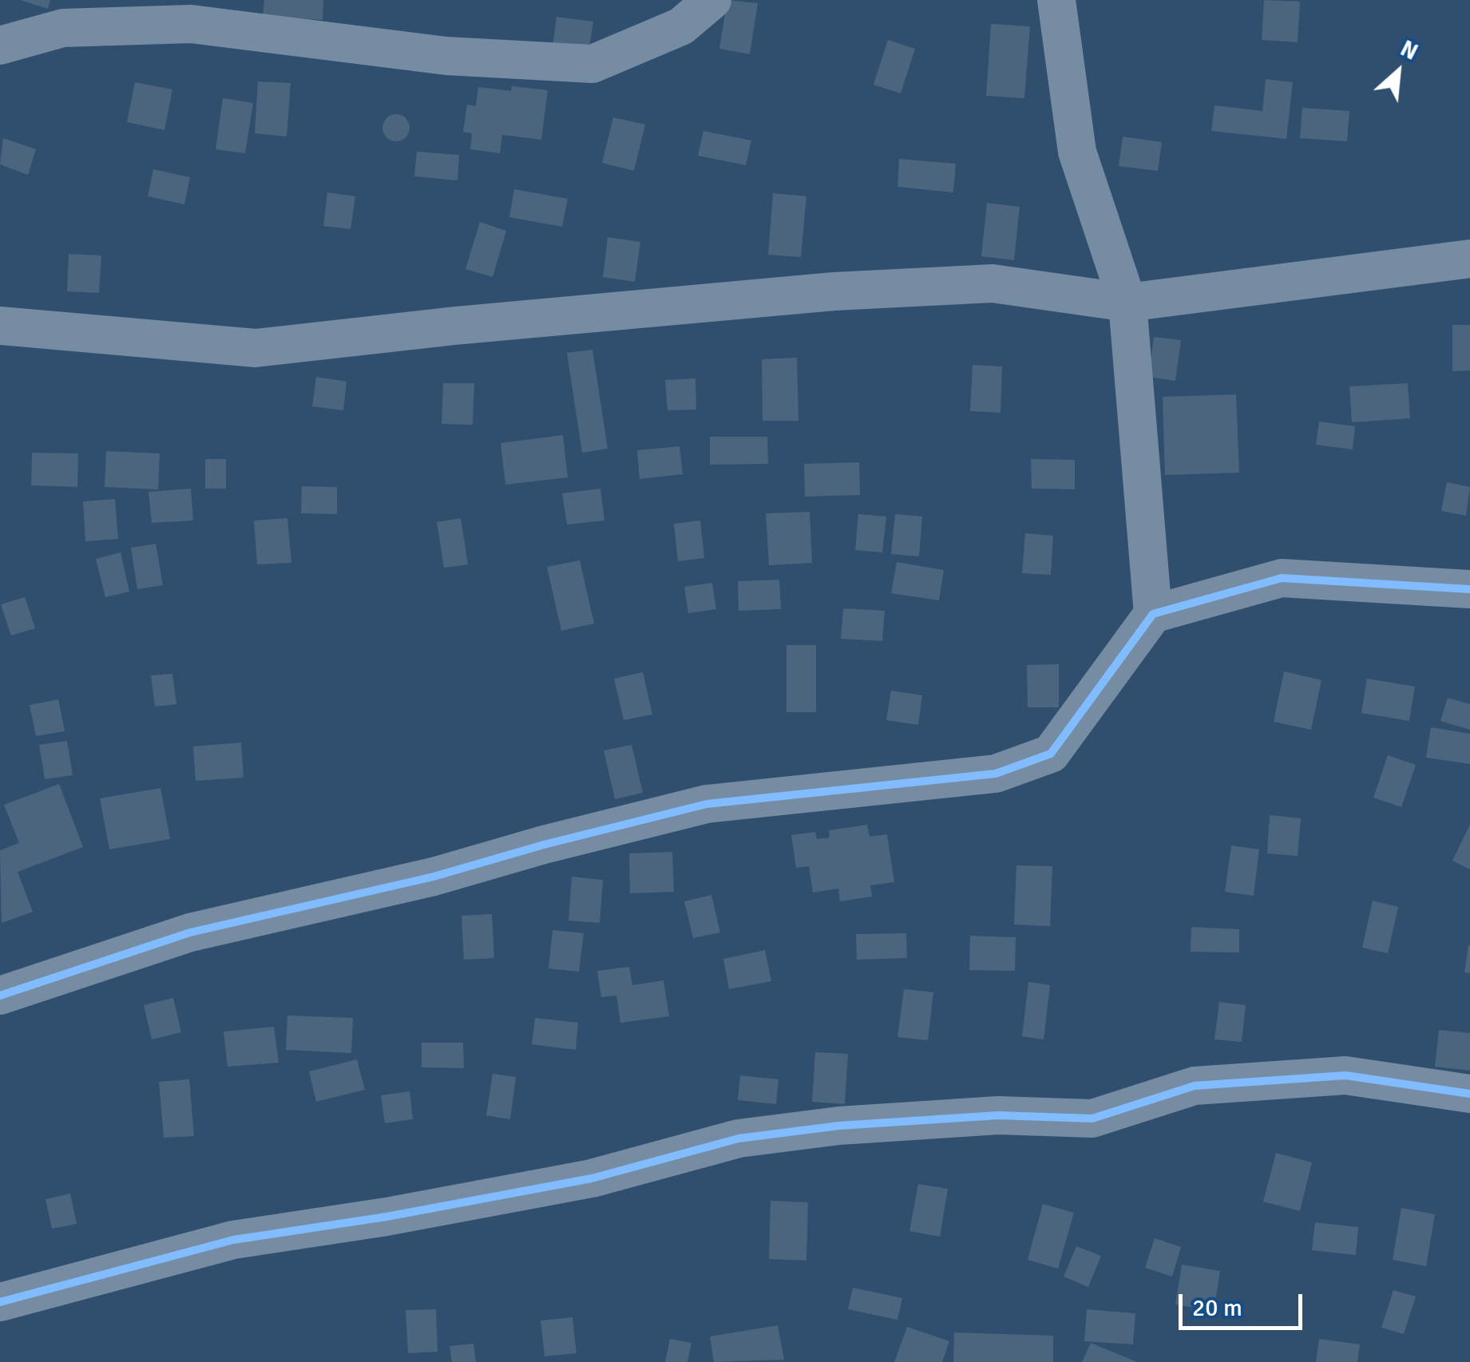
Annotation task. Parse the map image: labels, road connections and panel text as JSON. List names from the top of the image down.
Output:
{
  "scale_bar": "20 m",
  "north": "top right"
}
